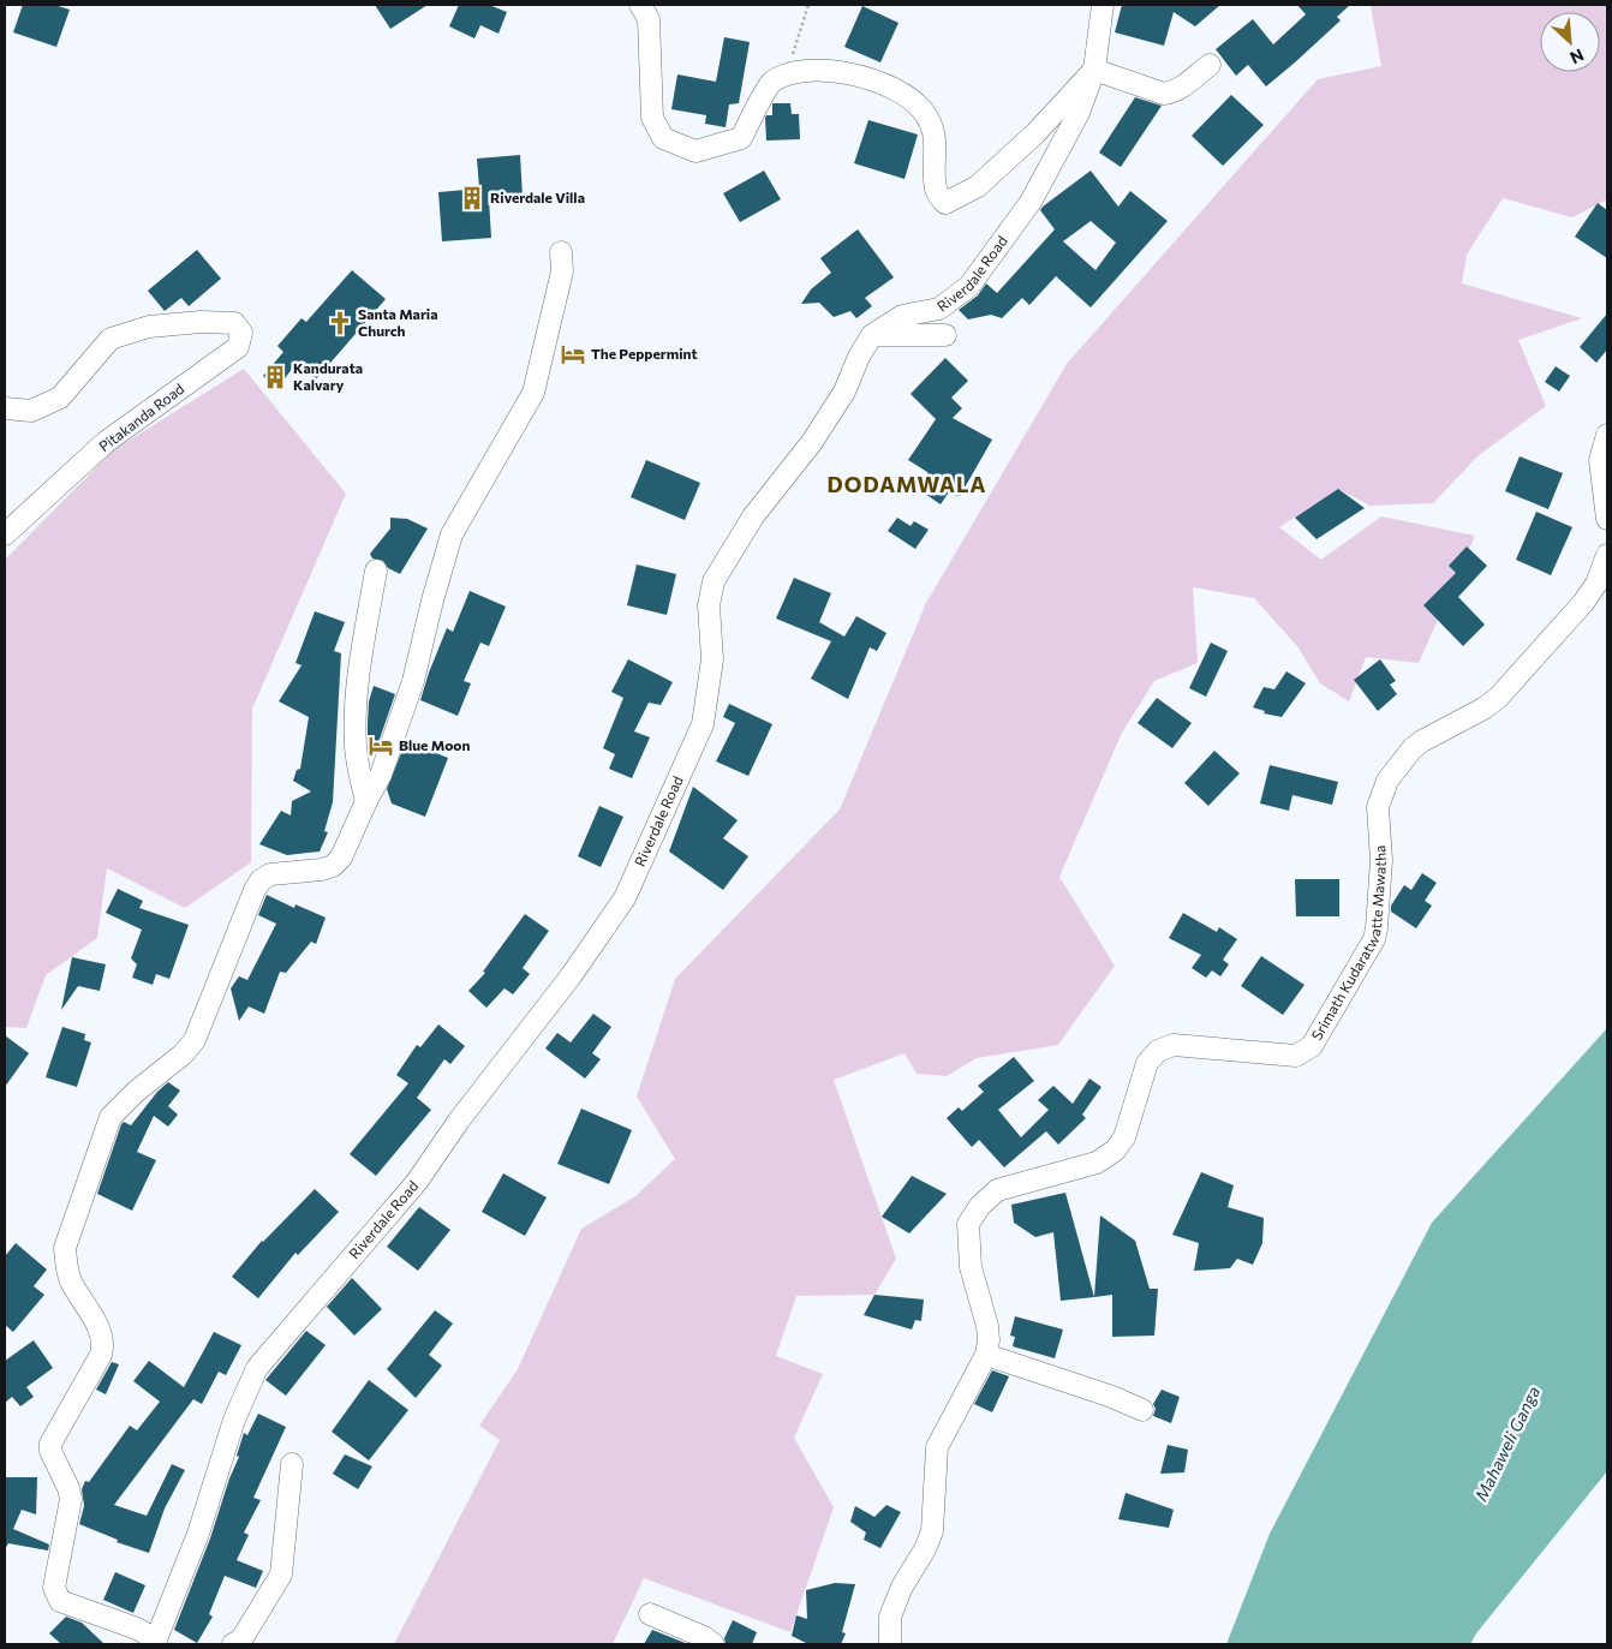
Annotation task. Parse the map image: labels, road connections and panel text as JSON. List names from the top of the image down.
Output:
{
  "streets": {
    "street": ["Riverdale Road", "Pitakanda Road", "Srimath Kudaratwatte Mawatha"]
  },
  "districts": ["DODAMWALA"],
  "water": ["Mahaweli Ganga"],
  "places": {
    "building": ["Riverdale Villa", "Kandurata Kalvary"],
    "church": ["Santa Maria Church"],
    "hotel": ["The Peppermint", "Blue Moon"]
  },
  "north": "bottom right"
}
